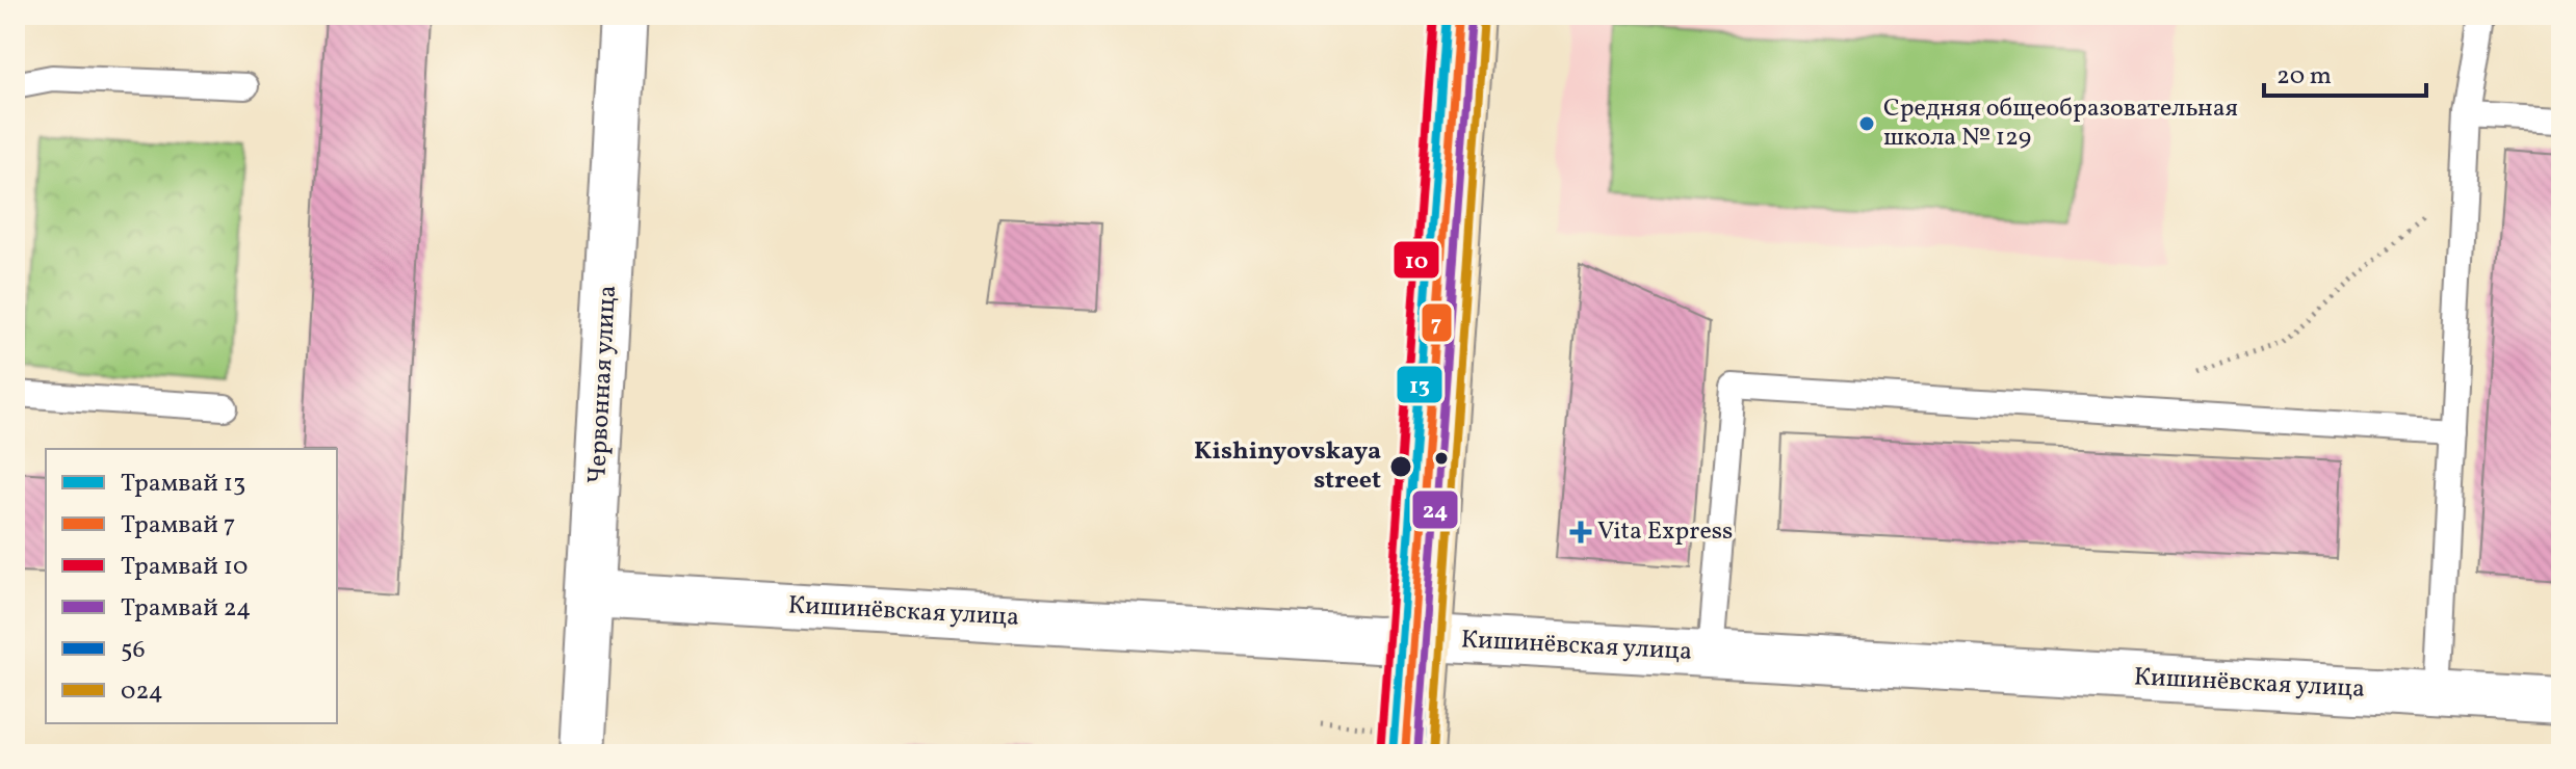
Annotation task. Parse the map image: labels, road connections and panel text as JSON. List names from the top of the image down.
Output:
{
  "streets": {
    "street": ["Червонная улица", "Кишинёвская улица"]
  },
  "crossings": [
    ["Червонная улица", "Кишинёвская улица"]
  ],
  "places": {
    "other": ["Средняя общеобразовательная школа № 129", "Kishinyovskaya street"],
    "health": ["Vita Express"]
  },
  "lines": [
    "tram line 13",
    "tram line 10",
    "transit line 56",
    "tram line 7",
    "transit line 024",
    "tram line 24"
  ],
  "legend": [
    "Трамвай 13",
    "Трамвай 7",
    "Трамвай 10",
    "Трамвай 24",
    "56",
    "024"
  ],
  "scale_bar": "20 m"
}
